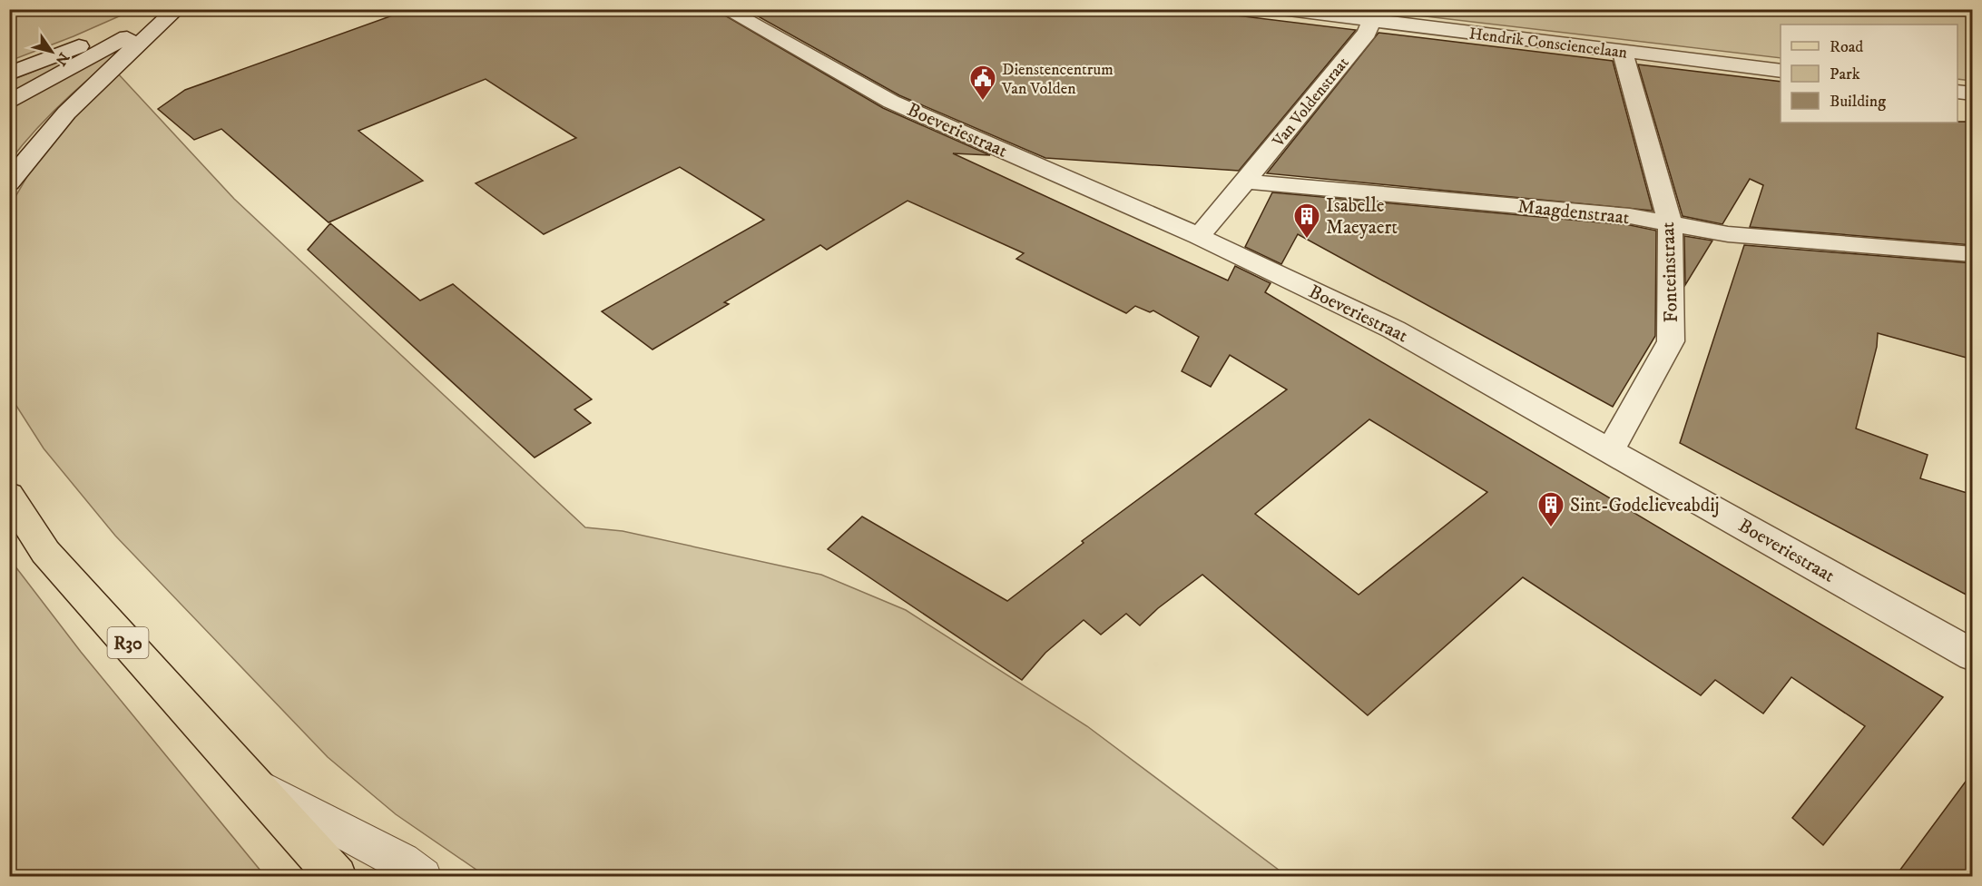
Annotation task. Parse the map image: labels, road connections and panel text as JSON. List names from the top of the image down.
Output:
{
  "streets": {
    "main road": ["R30"],
    "street": [
      "Hendrik Consciencelaan",
      "Van Voldenstraat",
      "Boeveriestraat",
      "Maagdenstraat",
      "Fonteinstraat"
    ]
  },
  "crossings": [
    ["Hendrik Consciencelaan", "Van Voldenstraat"],
    ["Hendrik Consciencelaan", "Fonteinstraat"],
    ["Van Voldenstraat", "Maagdenstraat"],
    ["Boeveriestraat", "Fonteinstraat"],
    ["Maagdenstraat", "Fonteinstraat"]
  ],
  "places": {
    "public building": ["Dienstencentrum Van Volden"],
    "building": ["Isabelle Maeyaert", "Sint-Godelieveabdij"]
  },
  "legend": ["Road", "Park", "Building"],
  "north": "bottom right"
}
